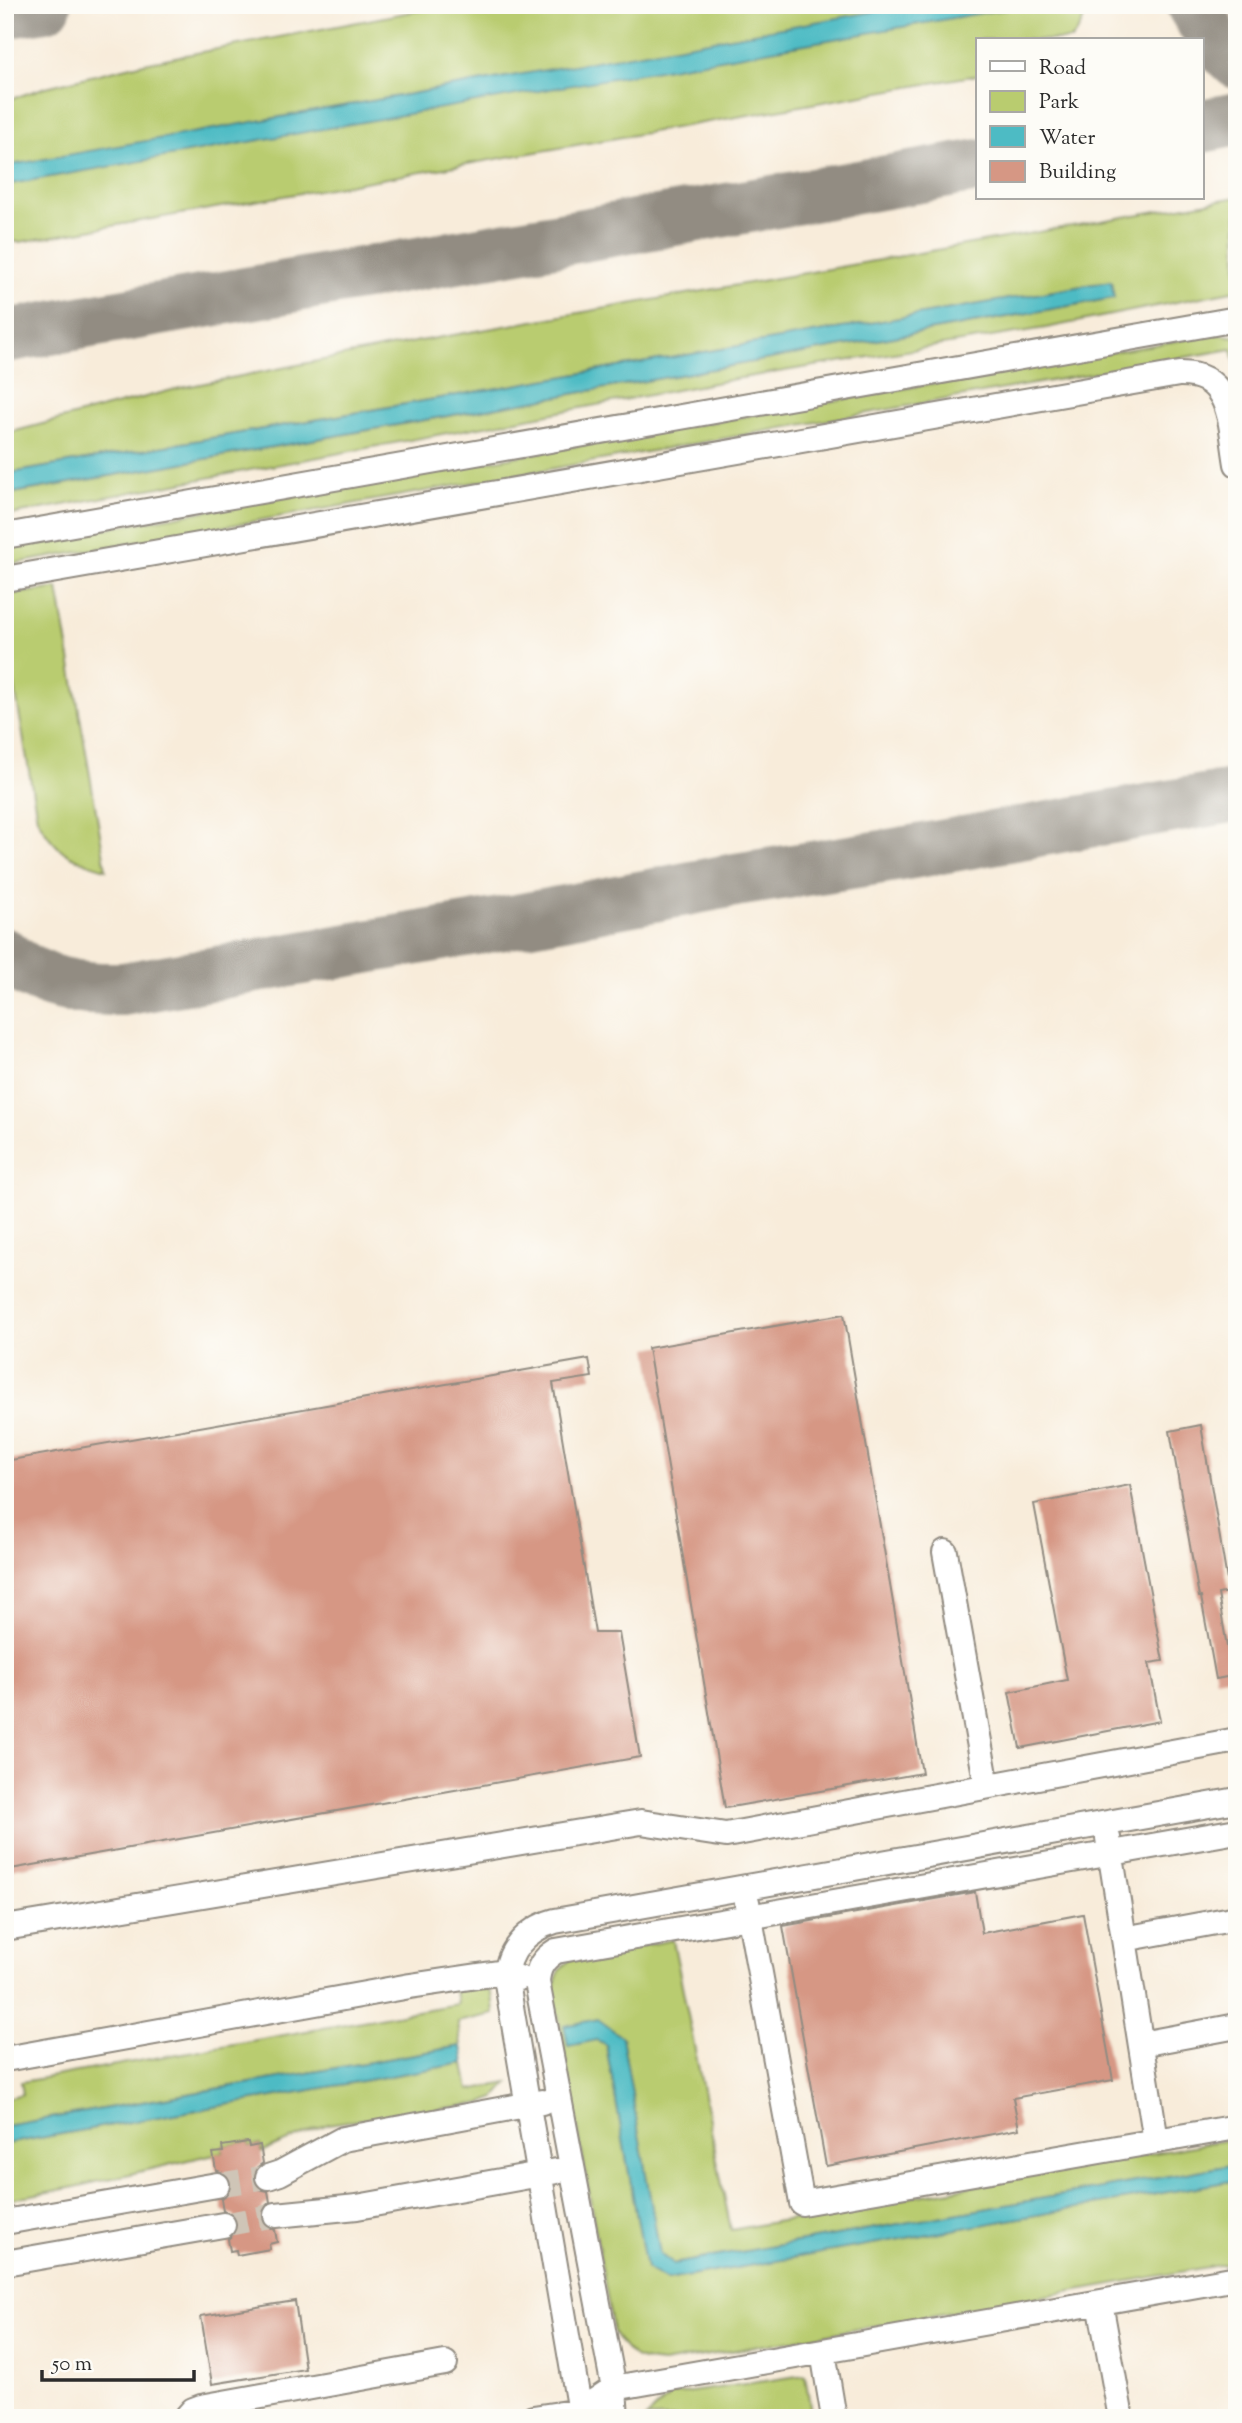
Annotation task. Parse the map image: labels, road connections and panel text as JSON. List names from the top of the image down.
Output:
{
  "legend": [
    "Road",
    "Park",
    "Water",
    "Building"
  ],
  "scale_bar": "50 m"
}
